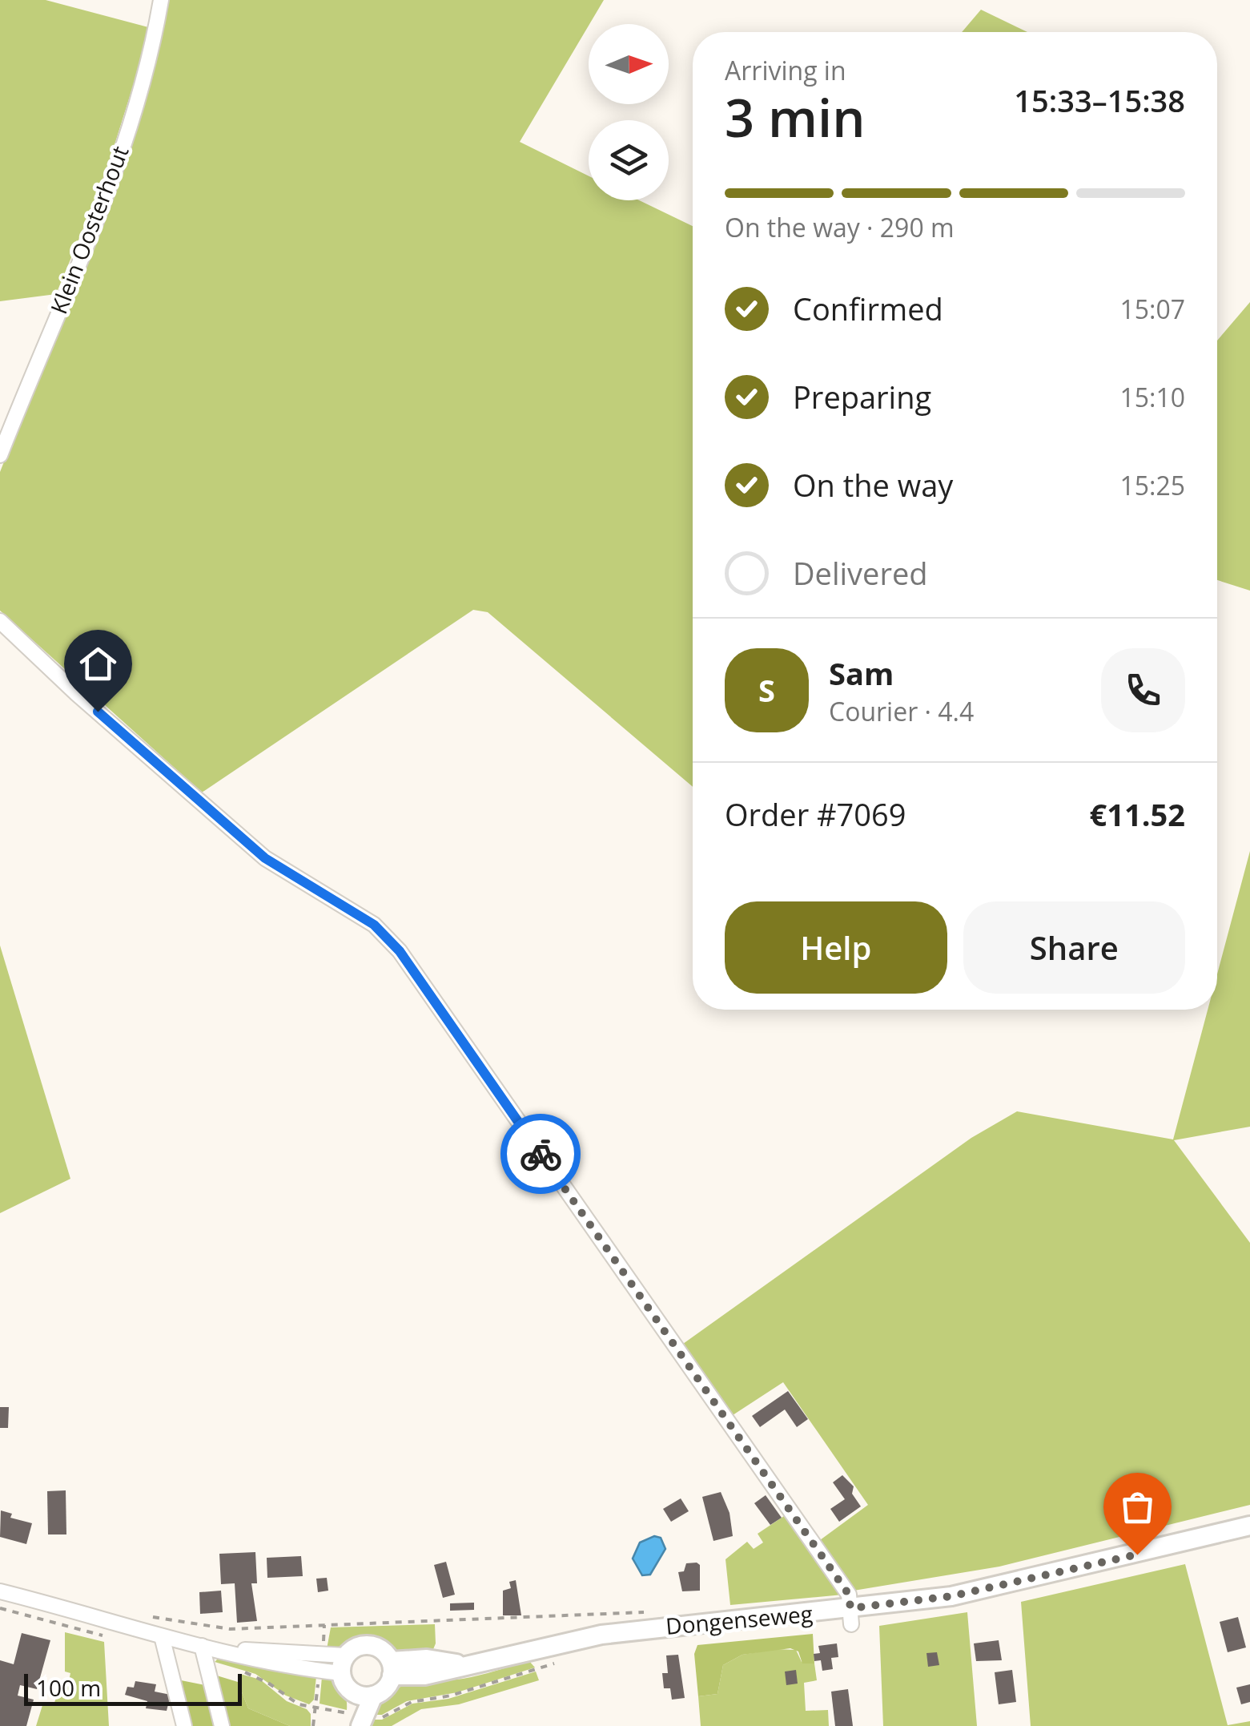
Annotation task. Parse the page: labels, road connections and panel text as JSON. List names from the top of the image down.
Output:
{
  "streets": {
    "main road": ["Dongenseweg"],
    "street": ["Klein Oosterhout"]
  },
  "scale_bar": "100 m",
  "north": "right",
  "page": {
    "heading": ["3 min", "Arriving in", "15:33–15:38"],
    "panel": [
      "Sam",
      "Courier · 4.4",
      "Order #7069",
      "€11.52"
    ],
    "bar": "On the way · 290 m",
    "list": [
      ["Confirmed", "15:07"],
      ["Preparing", "15:10"],
      ["On the way", "15:25"],
      "Delivered"
    ],
    "round": "S",
    "buttons": ["Help", "Share"],
    "scale": "100 m"
  }
}
